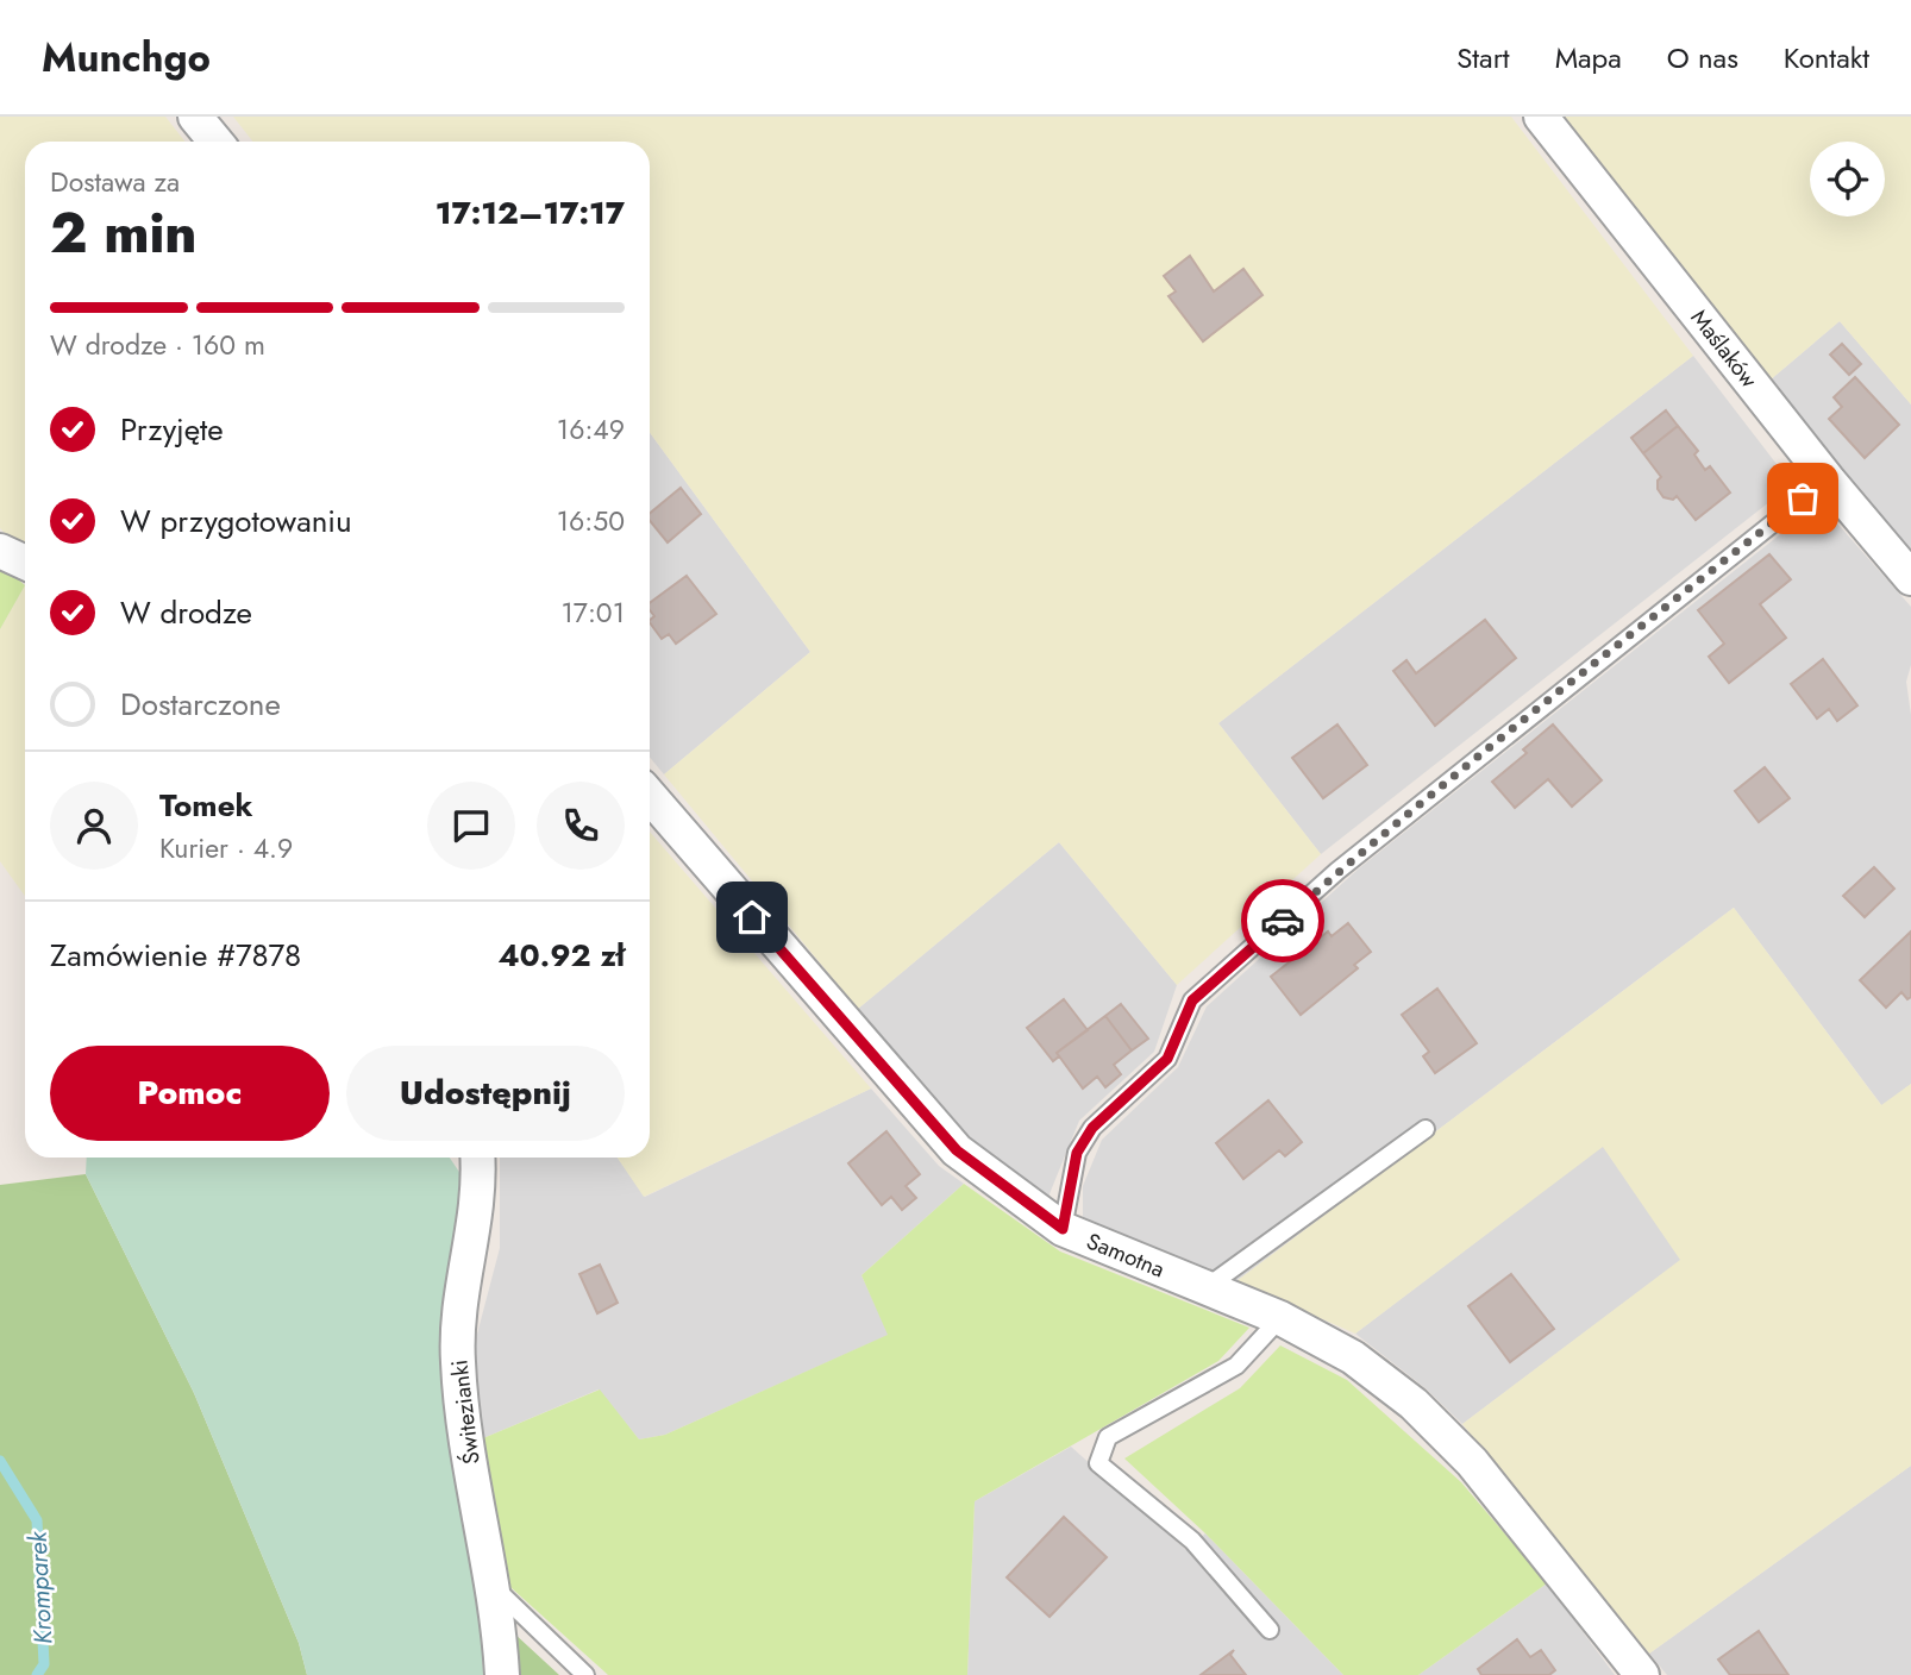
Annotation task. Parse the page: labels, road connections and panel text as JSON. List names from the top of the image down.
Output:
{
  "streets": {
    "street": ["Maślaków", "Samotna", "Świtezianki"]
  },
  "water": ["Kromparek"],
  "page": {
    "header": "Munchgo",
    "nav": [
      "Start",
      "Mapa",
      "O nas",
      "Kontakt"
    ],
    "heading": ["2 min", "Dostawa za", "17:12–17:17"],
    "panel": [
      "Tomek",
      "Kurier · 4.9",
      "Zamówienie #7878",
      "40.92 zł"
    ],
    "bar": "W drodze · 160 m",
    "list": [
      ["Przyjęte", "16:49"],
      ["W przygotowaniu", "16:50"],
      ["W drodze", "17:01"],
      "Dostarczone"
    ],
    "buttons": ["Pomoc", "Udostępnij"]
  }
}
